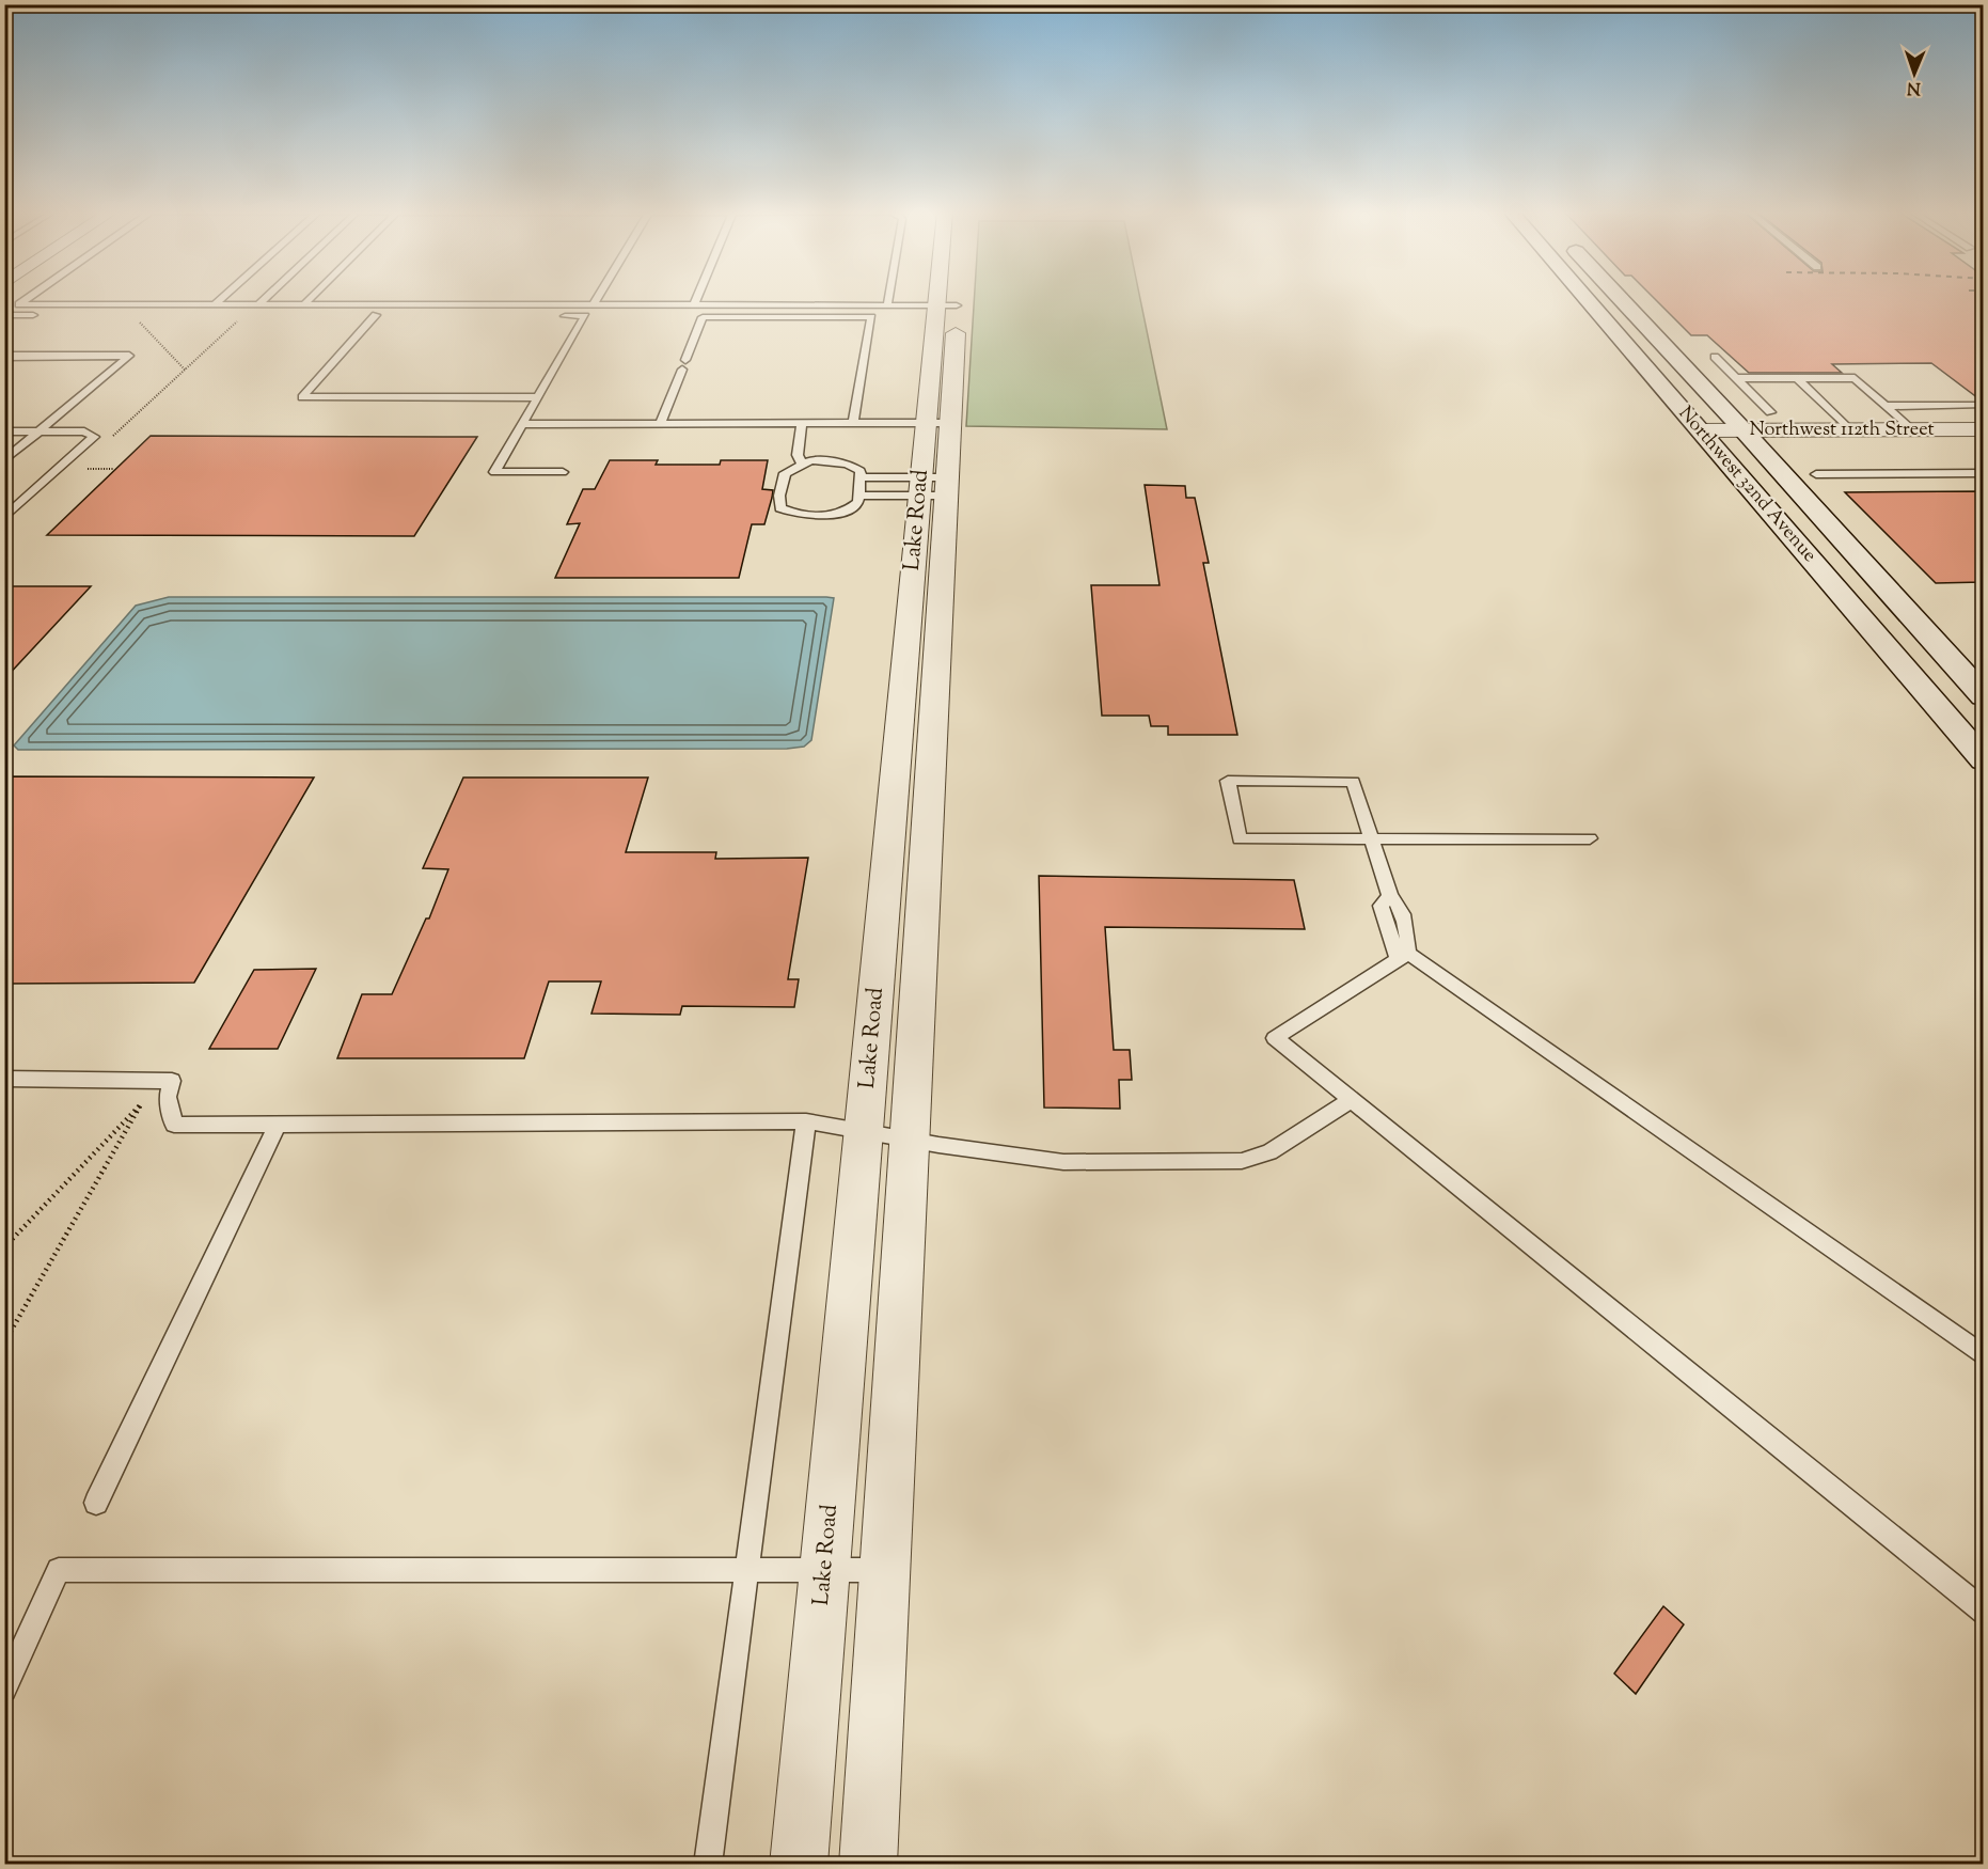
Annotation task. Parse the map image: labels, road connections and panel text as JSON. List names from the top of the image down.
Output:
{
  "streets": {
    "main road": ["Northwest 32nd Avenue"],
    "street": ["Northwest 112th Street", "Lake Road"]
  },
  "crossings": [
    ["Northwest 112th Street", "Northwest 32nd Avenue"]
  ],
  "north": "bottom"
}
